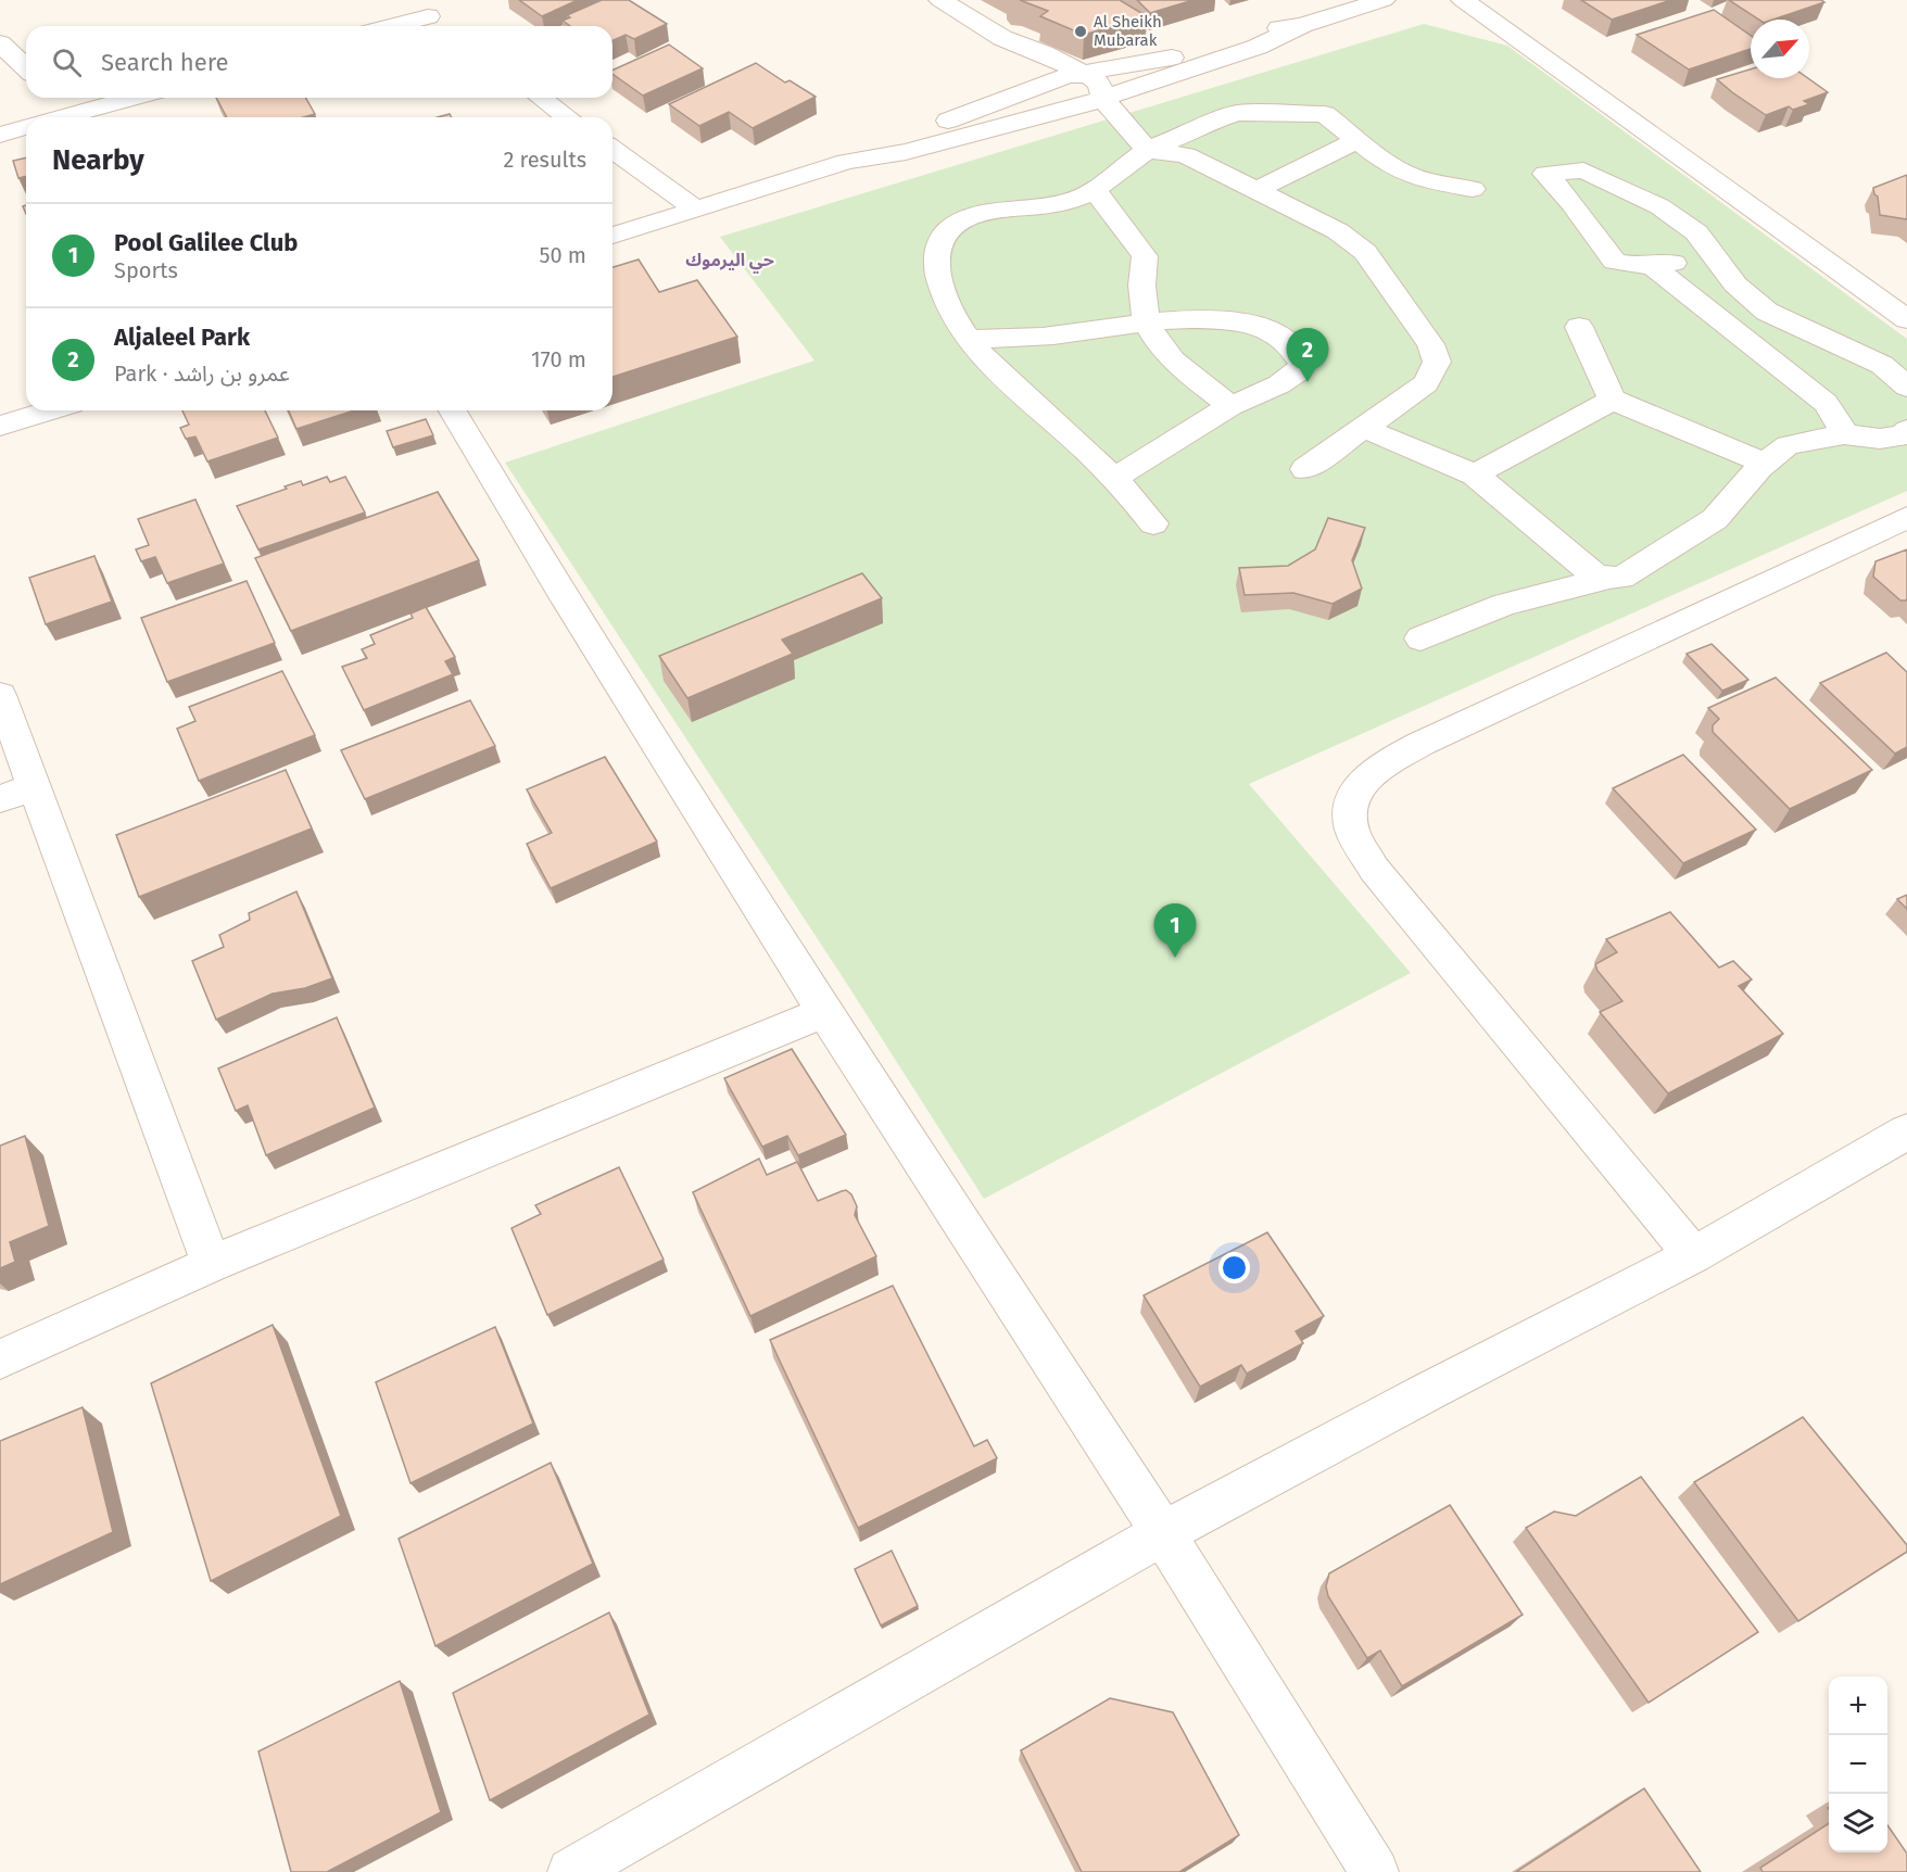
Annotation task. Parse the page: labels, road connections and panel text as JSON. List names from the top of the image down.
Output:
{
  "districts": ["حي اليرموك"],
  "places": ["Al Sheikh Mubarak"],
  "north": "top right",
  "page": {
    "search": "Search here",
    "heading": ["Nearby", "2 results"],
    "list": [
      {
        "mark": "1",
        "name": "Pool Galilee Club",
        "note": "Sports",
        "value": "50 m"
      },
      {
        "mark": "2",
        "name": "Aljaleel Park",
        "note": "Park · عمرو بن راشد",
        "value": "170 m"
      }
    ],
    "pins": ["2", "1"],
    "map_buttons": ["+", "−"]
  }
}
